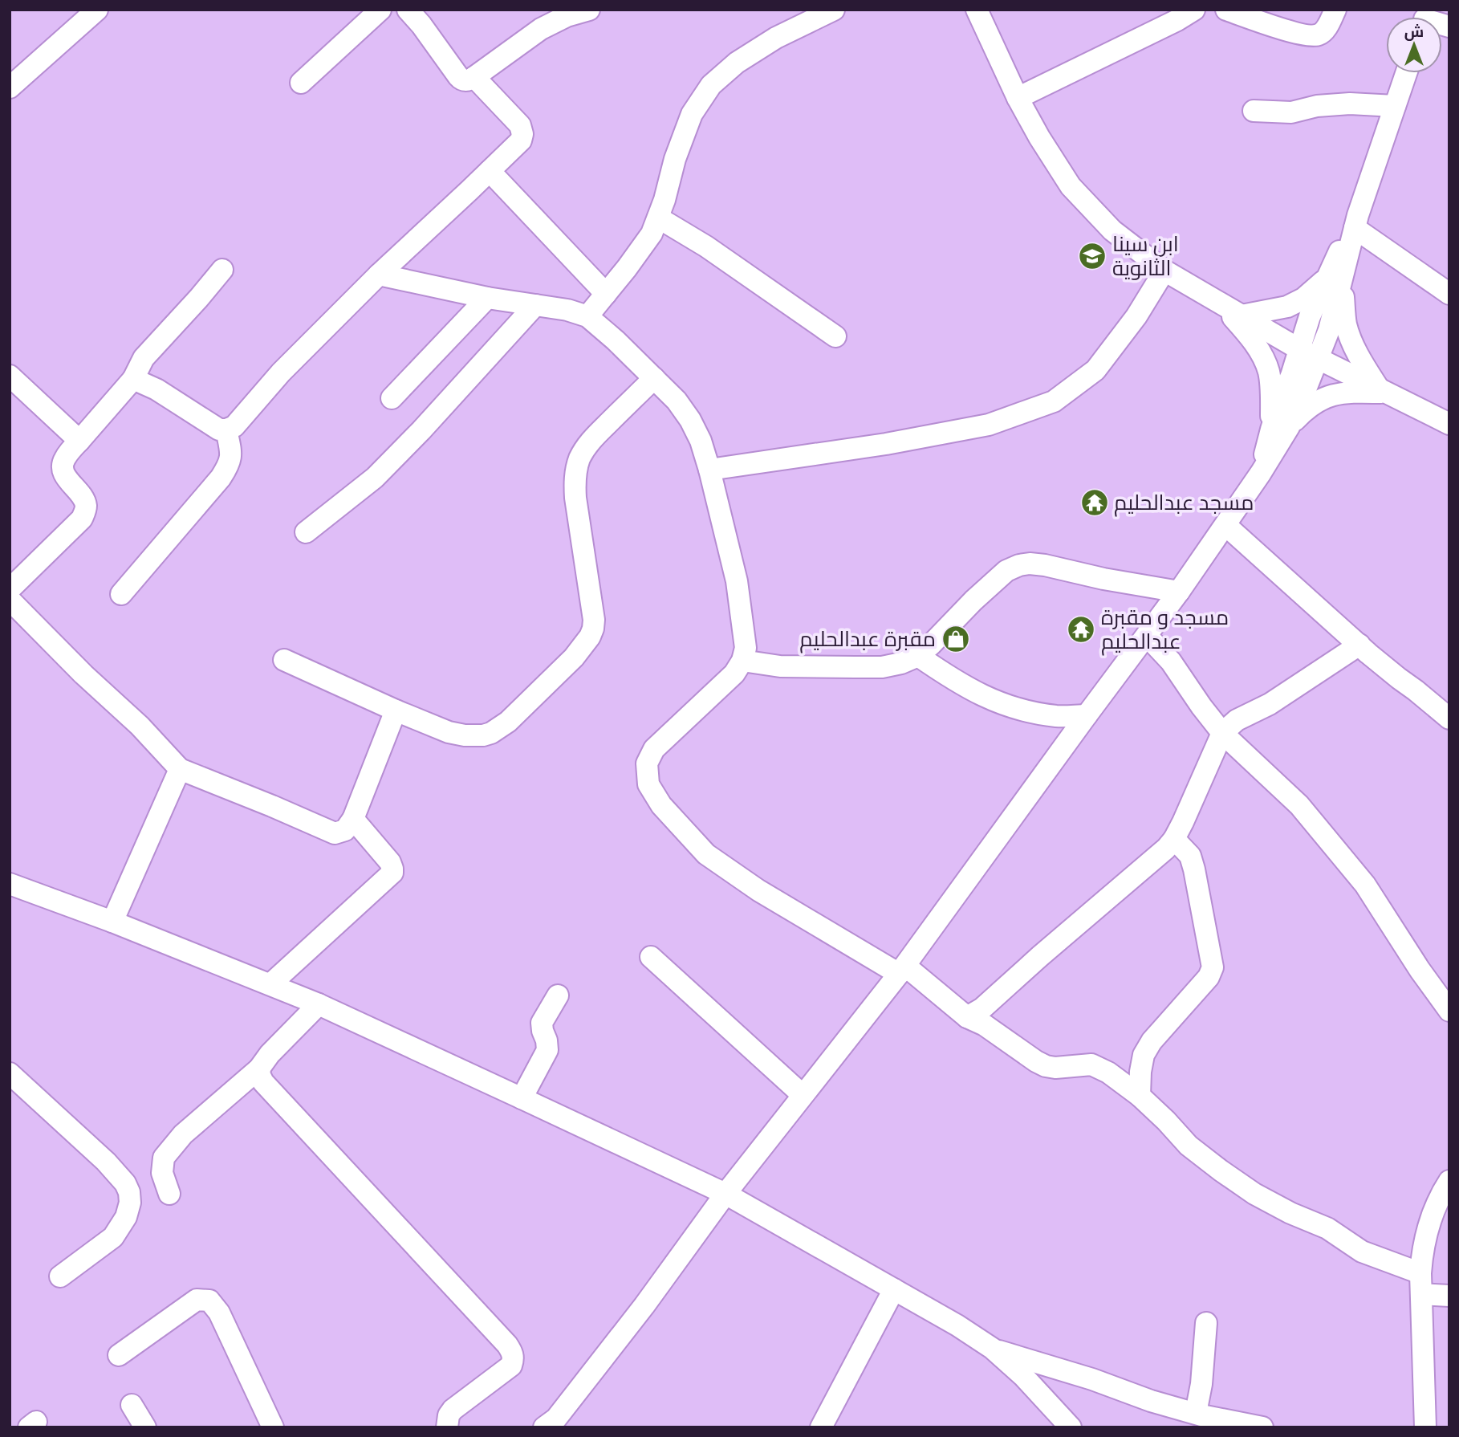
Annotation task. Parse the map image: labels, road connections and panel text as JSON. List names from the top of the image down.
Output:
{
  "places": {
    "school or university": ["ابن سينا الثانوية"],
    "temple": ["مسجد عبدالحليم", "مسجد و مقبرة عبدالحليم"],
    "shop": ["مقبرة عبدالحليم"]
  },
  "north": "top"
}
